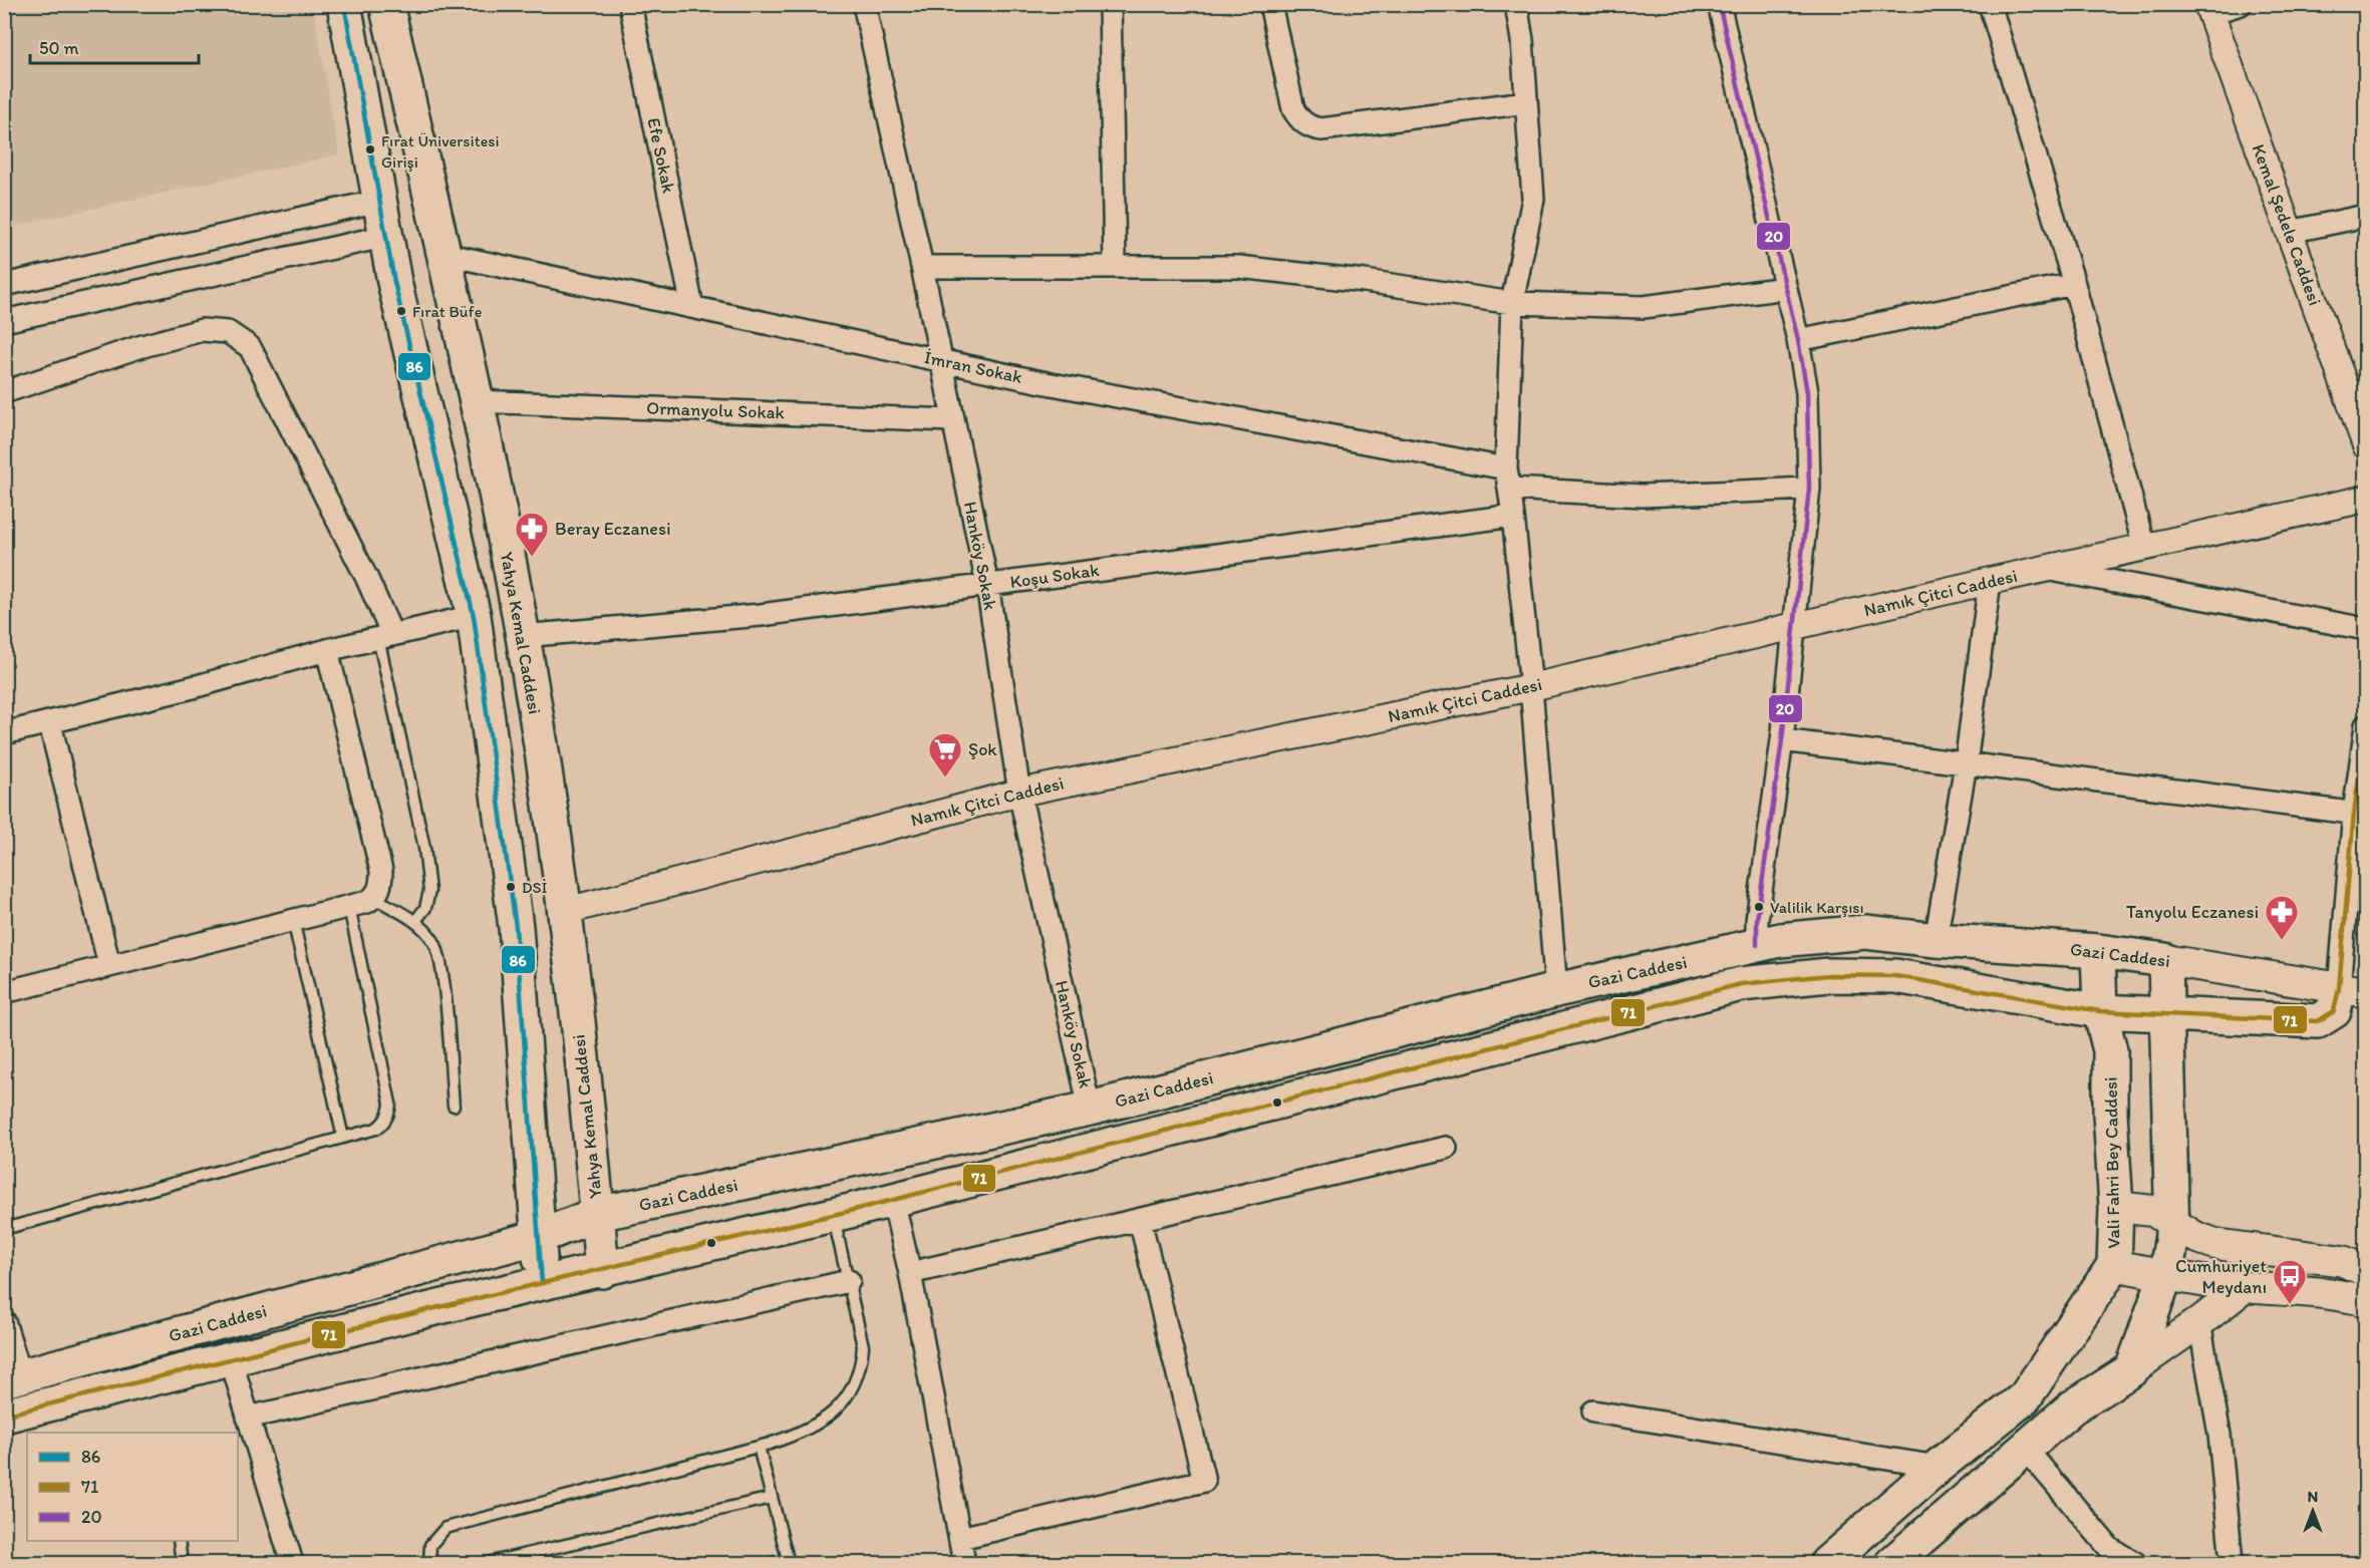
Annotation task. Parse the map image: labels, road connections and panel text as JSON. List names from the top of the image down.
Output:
{
  "streets": {
    "main road": ["Yahya Kemal Caddesi", "Gazi Caddesi", "Vali Fahri Bey Caddesi"],
    "street": [
      "Efe Sokak",
      "Kemal Şedele Caddesi",
      "İmran Sokak",
      "Ormanyolu Sokak",
      "Hanköy Sokak",
      "Koşu Sokak",
      "Namık Çitci Caddesi"
    ]
  },
  "crossings": [
    ["Efe Sokak", "İmran Sokak"],
    ["İmran Sokak", "Hanköy Sokak"],
    ["İmran Sokak", "Yahya Kemal Caddesi"],
    ["Ormanyolu Sokak", "Hanköy Sokak"],
    ["Ormanyolu Sokak", "Yahya Kemal Caddesi"],
    ["Hanköy Sokak", "Koşu Sokak"],
    ["Hanköy Sokak", "Namık Çitci Caddesi"],
    ["Hanköy Sokak", "Gazi Caddesi"],
    ["Koşu Sokak", "Yahya Kemal Caddesi"],
    ["Namık Çitci Caddesi", "Yahya Kemal Caddesi"],
    ["Yahya Kemal Caddesi", "Gazi Caddesi"],
    ["Gazi Caddesi", "Vali Fahri Bey Caddesi"]
  ],
  "places": {
    "other": [
      "Fırat Üniversitesi Girişi",
      "Fırat Büfe",
      "DSİ",
      "Valilik Karşısı"
    ],
    "pharmacy": ["Beray Eczanesi", "Tanyolu Eczanesi"],
    "supermarket": ["Şok"],
    "bus stop": ["Cumhuriyet Meydanı"]
  },
  "lines": ["transit line 86", "transit line 20", "transit line 71"],
  "legend": ["86", "71", "20"],
  "scale_bar": "50 m",
  "north": "top"
}
